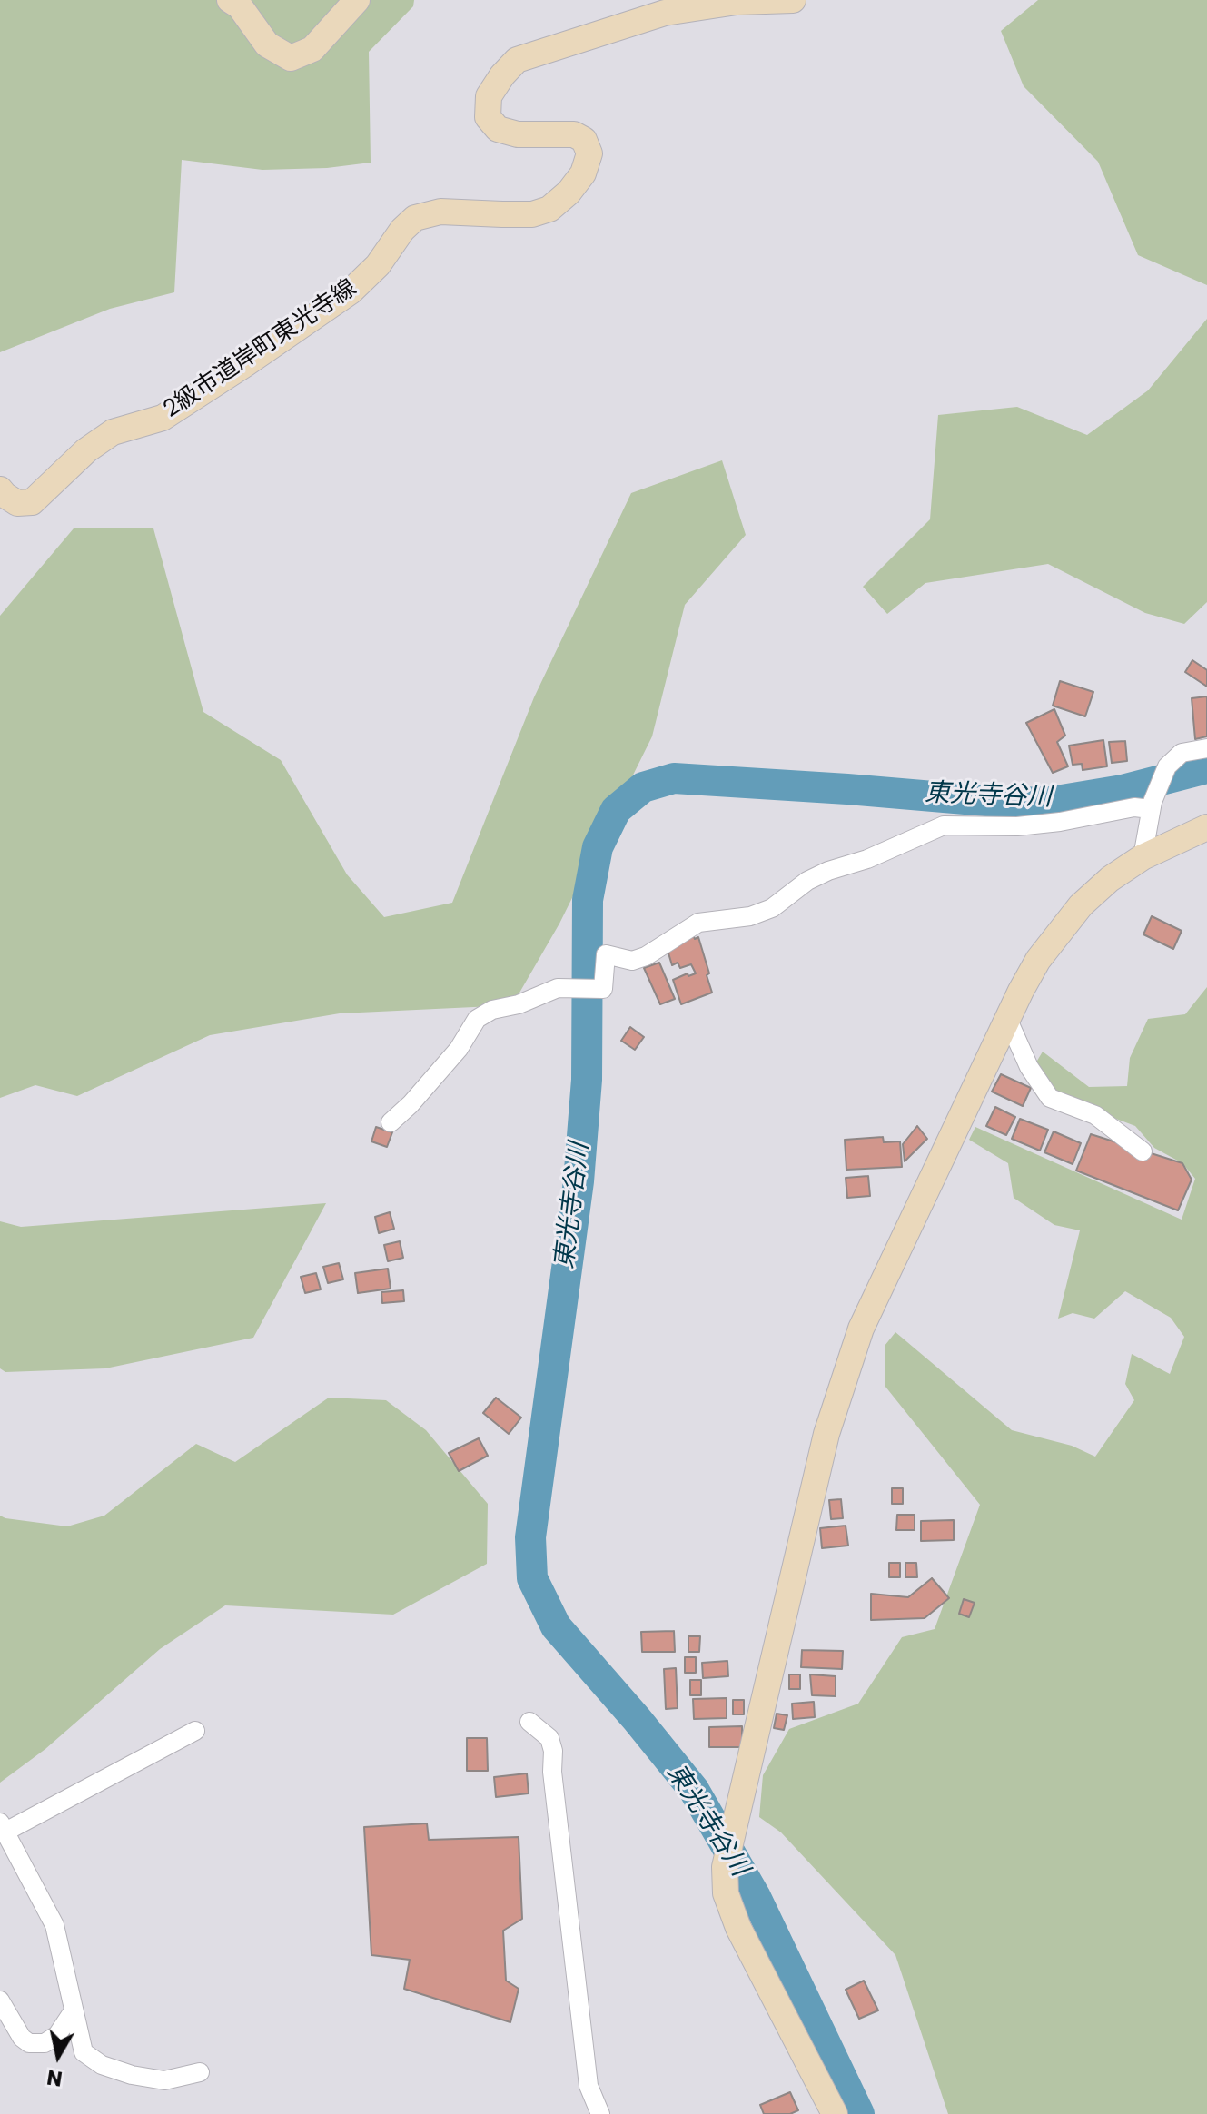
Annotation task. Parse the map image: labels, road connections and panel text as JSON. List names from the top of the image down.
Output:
{
  "streets": {
    "street": ["2級市道岸町東光寺線"]
  },
  "water": ["東光寺谷川"],
  "north": "bottom"
}
